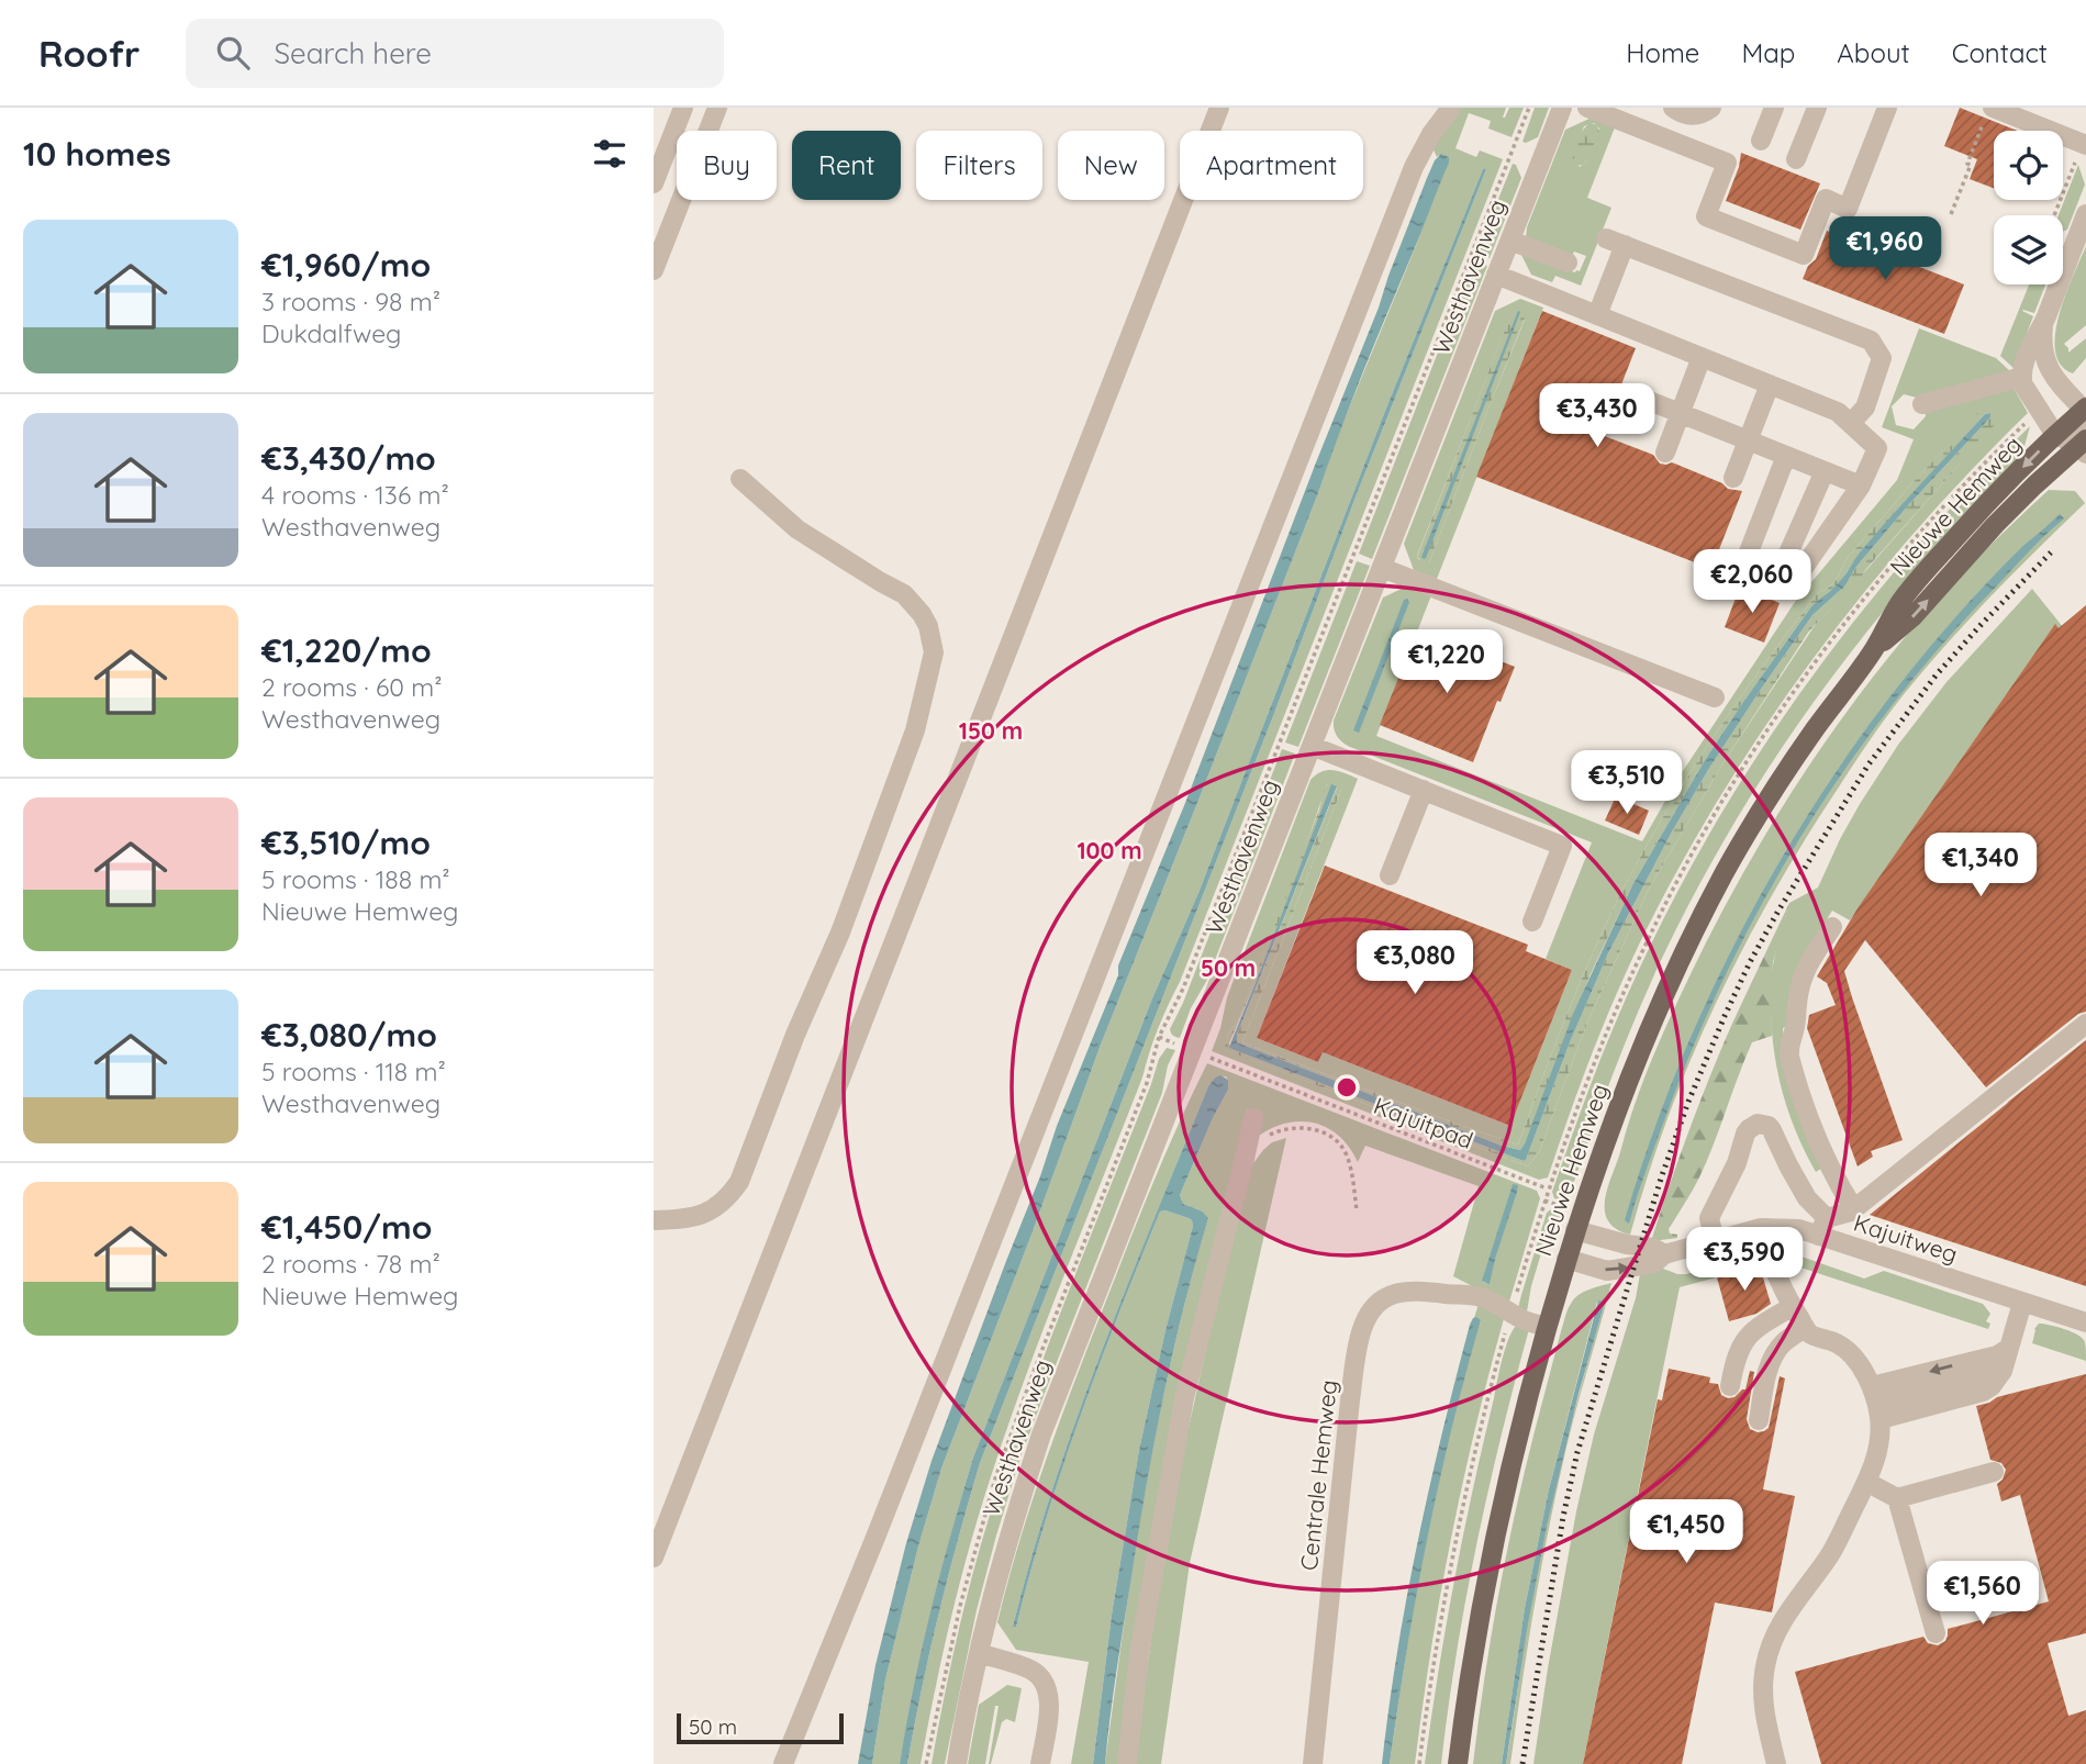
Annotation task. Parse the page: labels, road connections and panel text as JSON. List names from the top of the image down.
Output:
{
  "streets": {
    "main road": ["Nieuwe Hemweg"],
    "street": ["Westhavenweg", "Kajuitweg", "Centrale Hemweg"],
    "path": ["Kajuitpad"]
  },
  "crossings": [
    ["Westhavenweg", "Kajuitpad"],
    ["Nieuwe Hemweg", "Kajuitweg"],
    ["Nieuwe Hemweg", "Centrale Hemweg"]
  ],
  "scale_bar": "50 m",
  "page": {
    "header": "Roofr",
    "search": "Search here",
    "nav": [
      "Home",
      "Map",
      "About",
      "Contact"
    ],
    "heading": "10 homes",
    "chip": [
      "Buy",
      "Rent",
      "Filters",
      "New",
      "Apartment"
    ],
    "list": [
      {
        "name": "€1,960/mo",
        "note": "3 rooms · 98 m² · Dukdalfweg"
      },
      {
        "name": "€3,430/mo",
        "note": "4 rooms · 136 m² · Westhavenweg"
      },
      {
        "name": "€1,220/mo",
        "note": "2 rooms · 60 m² · Westhavenweg"
      },
      {
        "name": "€3,510/mo",
        "note": "5 rooms · 188 m² · Nieuwe Hemweg"
      },
      {
        "name": "€3,080/mo",
        "note": "5 rooms · 118 m² · Westhavenweg"
      },
      {
        "name": "€1,450/mo",
        "note": "2 rooms · 78 m² · Nieuwe Hemweg"
      }
    ],
    "price": [
      "€1,960",
      "€3,430",
      "€2,060",
      "€1,220",
      "€3,510",
      "€1,340",
      "€3,080",
      "€3,590",
      "€1,450",
      "€1,560"
    ],
    "scale": "50 m"
  },
  "rings": ["150 m", "100 m", "50 m"]
}
